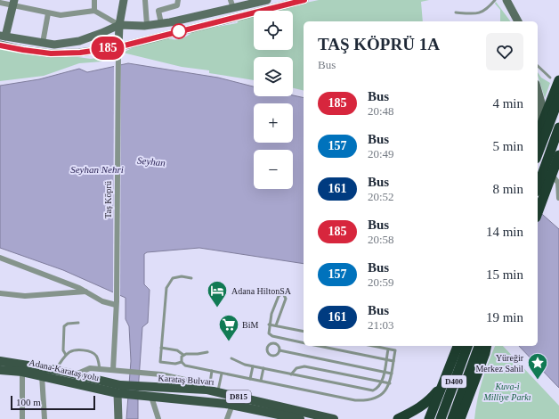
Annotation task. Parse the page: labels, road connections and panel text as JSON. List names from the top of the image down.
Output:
{
  "streets": {
    "highway": ["D400"],
    "main road": ["Adana-Karataş yolu", "Karataş Bulvarı", "D815"],
    "street": ["Taș Köprü"]
  },
  "crossings": [
    ["Adana-Karataş yolu", "Karataş Bulvarı"]
  ],
  "water": ["Seyhan", "Seyhan Nehri"],
  "parks": ["Kuva-i Milliye Parkı"],
  "places": {
    "hotel": ["Adana HiltonSA"],
    "supermarket": ["BiM"],
    "place": ["Yüreğir Merkez Sahil"]
  },
  "lines": ["bus line 185"],
  "scale_bar": "100 m",
  "page": {
    "on_map": "185",
    "map_buttons": ["+", "−"],
    "heading": ["TAŞ KÖPRÜ 1A", "Bus"],
    "list": [
      {
        "mark": "185",
        "name": "Bus",
        "note": "20:48",
        "value": "4 min"
      },
      {
        "mark": "157",
        "name": "Bus",
        "note": "20:49",
        "value": "5 min"
      },
      {
        "mark": "161",
        "name": "Bus",
        "note": "20:52",
        "value": "8 min"
      },
      {
        "mark": "185",
        "name": "Bus",
        "note": "20:58",
        "value": "14 min"
      },
      {
        "mark": "157",
        "name": "Bus",
        "note": "20:59",
        "value": "15 min"
      },
      {
        "mark": "161",
        "name": "Bus",
        "note": "21:03",
        "value": "19 min"
      }
    ],
    "scale": "100 m"
  }
}
